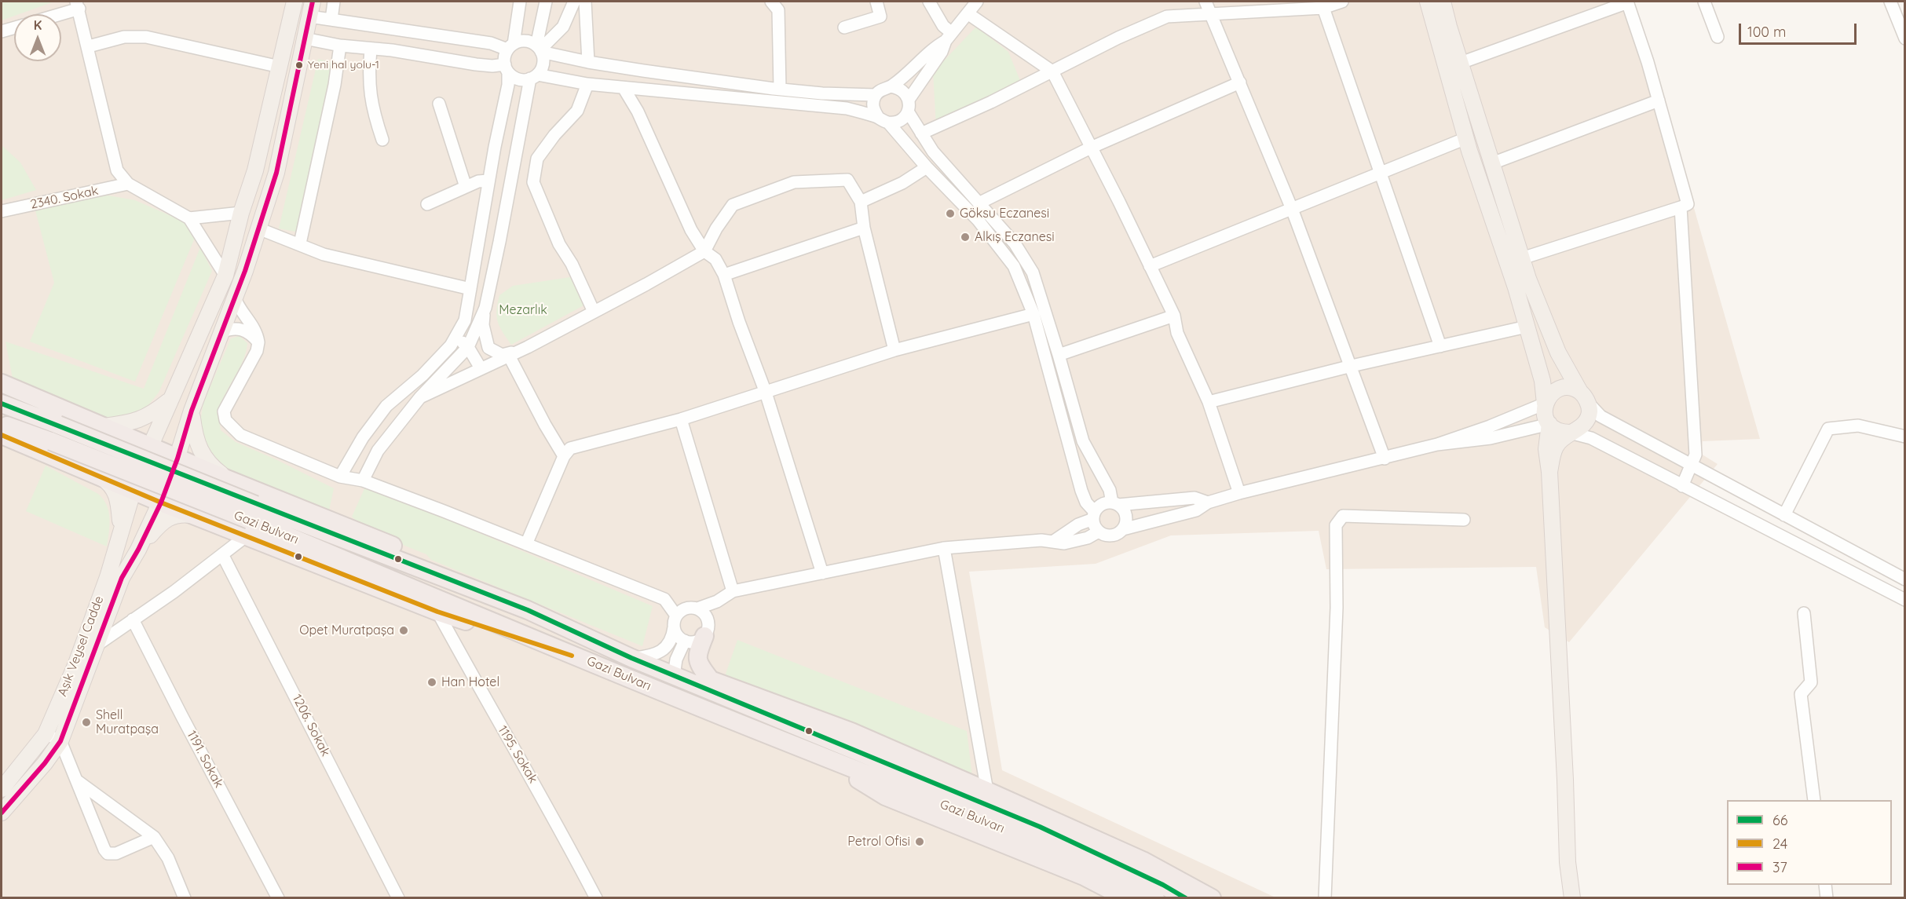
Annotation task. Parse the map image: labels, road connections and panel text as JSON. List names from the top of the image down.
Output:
{
  "streets": {
    "highway": ["Gazi Bulvarı"],
    "main road": ["Aşık Veysel Cadde"],
    "street": [
      "2340. Sokak",
      "1206. Sokak",
      "1195. Sokak",
      "1191. Sokak"
    ]
  },
  "parks": ["Mezarlık"],
  "places": [
    "Yeni hal yolu-1",
    "Göksu Eczanesi",
    "Alkış Eczanesi",
    "Opet Muratpaşa",
    "Han Hotel",
    "Shell Muratpaşa",
    "Petrol Ofisi"
  ],
  "lines": ["transit line 37", "transit line 66", "transit line 24"],
  "legend": ["66", "24", "37"],
  "scale_bar": "100 m",
  "north": "top"
}
